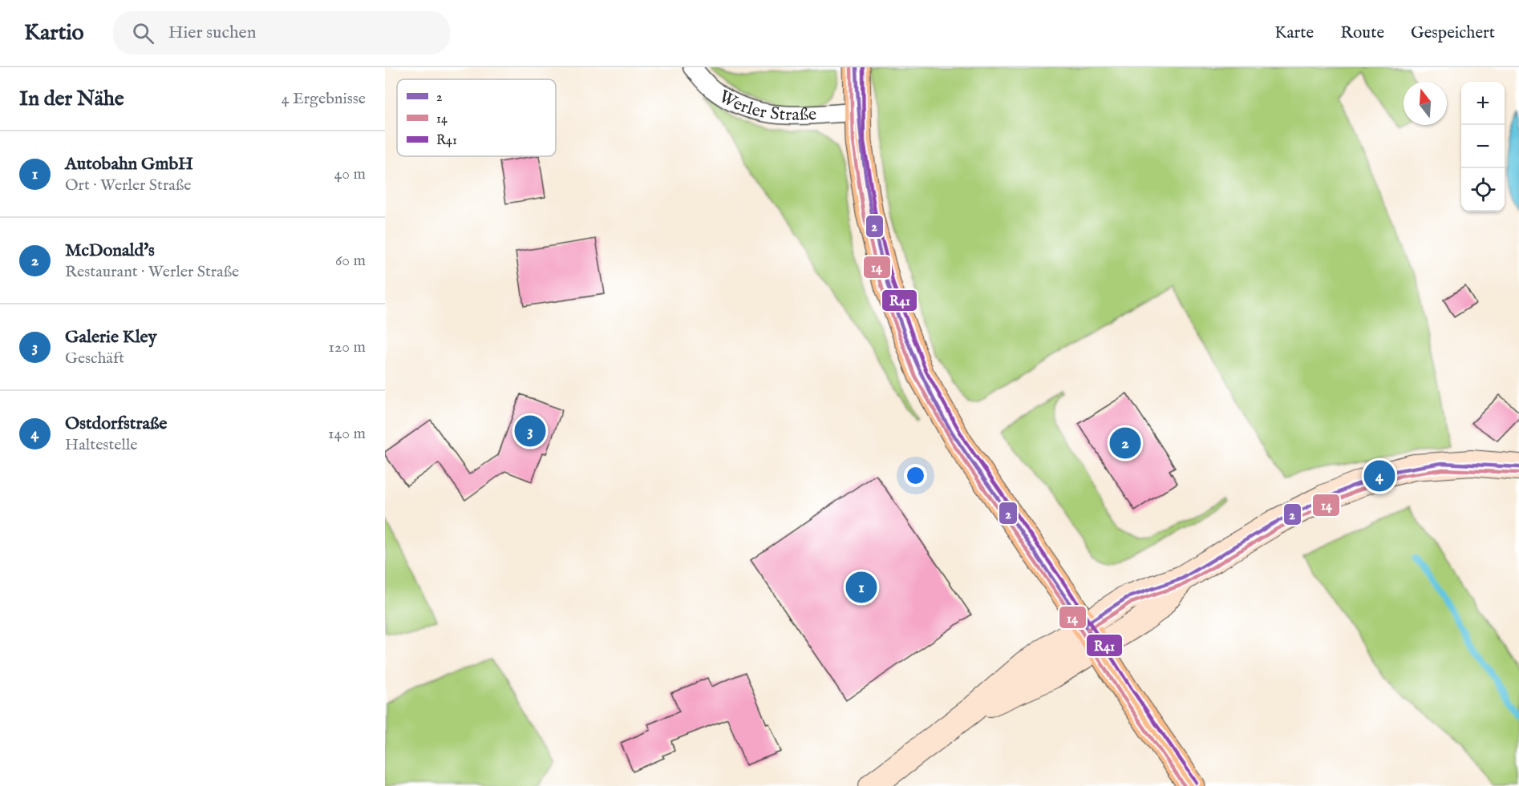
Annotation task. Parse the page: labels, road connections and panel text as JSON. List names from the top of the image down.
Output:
{
  "streets": {
    "street": ["Werler Straße"]
  },
  "lines": ["transit line 2", "transit line 14", "transit line R41"],
  "legend": ["2", "14", "R41"],
  "north": "top",
  "page": {
    "header": "Kartio",
    "search": "Hier suchen",
    "nav": ["Karte", "Route", "Gespeichert"],
    "heading": ["In der Nähe", "4 Ergebnisse"],
    "map_buttons": ["+", "−"],
    "list": [
      {
        "mark": "1",
        "name": "Autobahn GmbH",
        "note": "Ort · Werler Straße",
        "value": "40 m"
      },
      {
        "mark": "2",
        "name": "McDonald's",
        "note": "Restaurant · Werler Straße",
        "value": "60 m"
      },
      {
        "mark": "3",
        "name": "Galerie Kley",
        "note": "Geschäft",
        "value": "120 m"
      },
      {
        "mark": "4",
        "name": "Ostdorfstraße",
        "note": "Haltestelle",
        "value": "140 m"
      }
    ],
    "pins": [
      "3",
      "2",
      "4",
      "1"
    ]
  }
}
